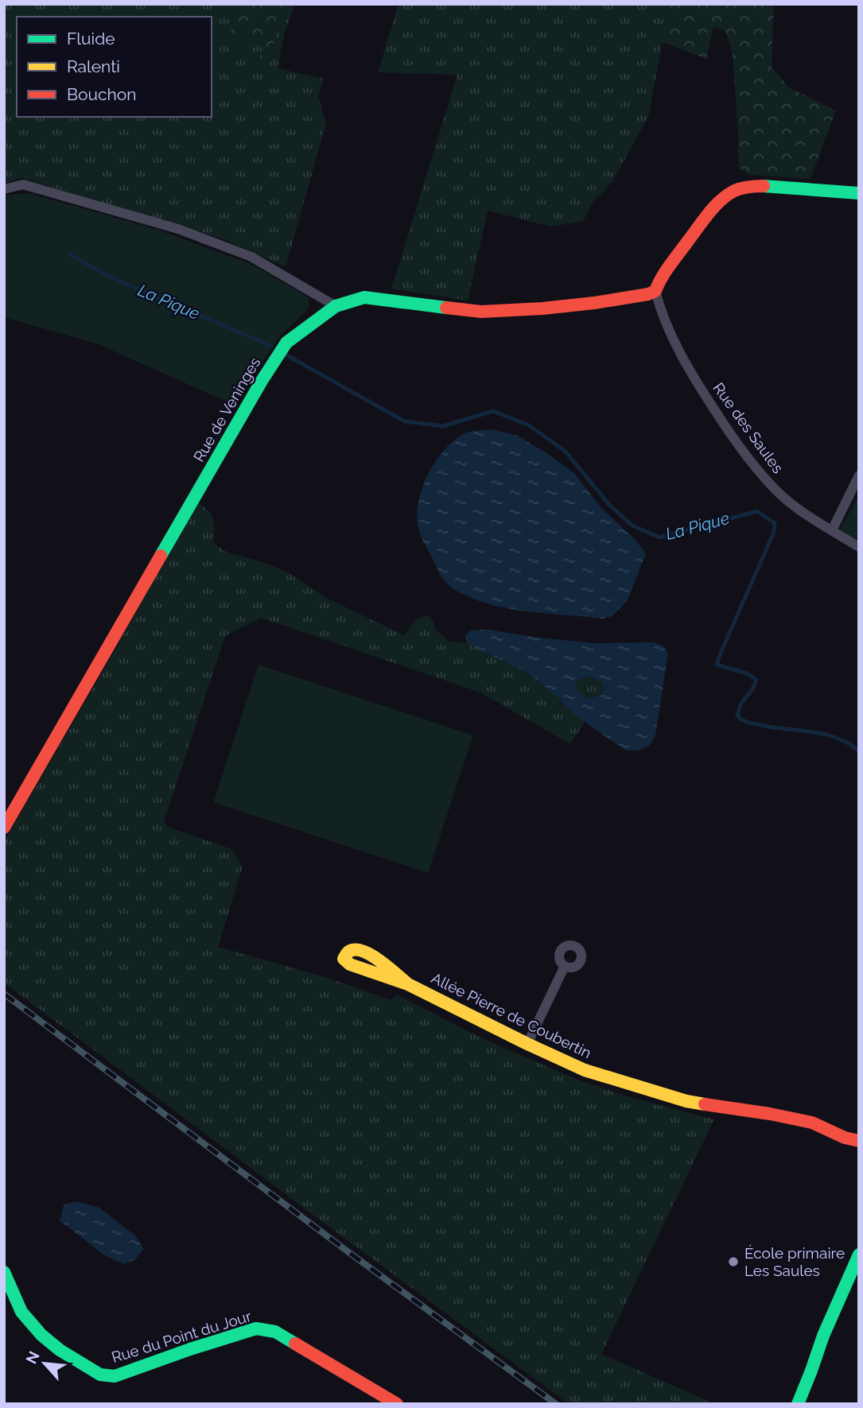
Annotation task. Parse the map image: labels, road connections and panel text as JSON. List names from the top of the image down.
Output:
{
  "streets": {
    "street": [
      "Rue de Veninges",
      "Rue des Saules",
      "Allée Pierre de Coubertin",
      "Rue du Point du Jour"
    ]
  },
  "crossings": [
    ["Rue de Veninges", "Rue des Saules"]
  ],
  "water": ["La Pique"],
  "places": ["École primaire Les Saules"],
  "legend": ["Fluide", "Ralenti", "Bouchon"],
  "north": "top left"
}
